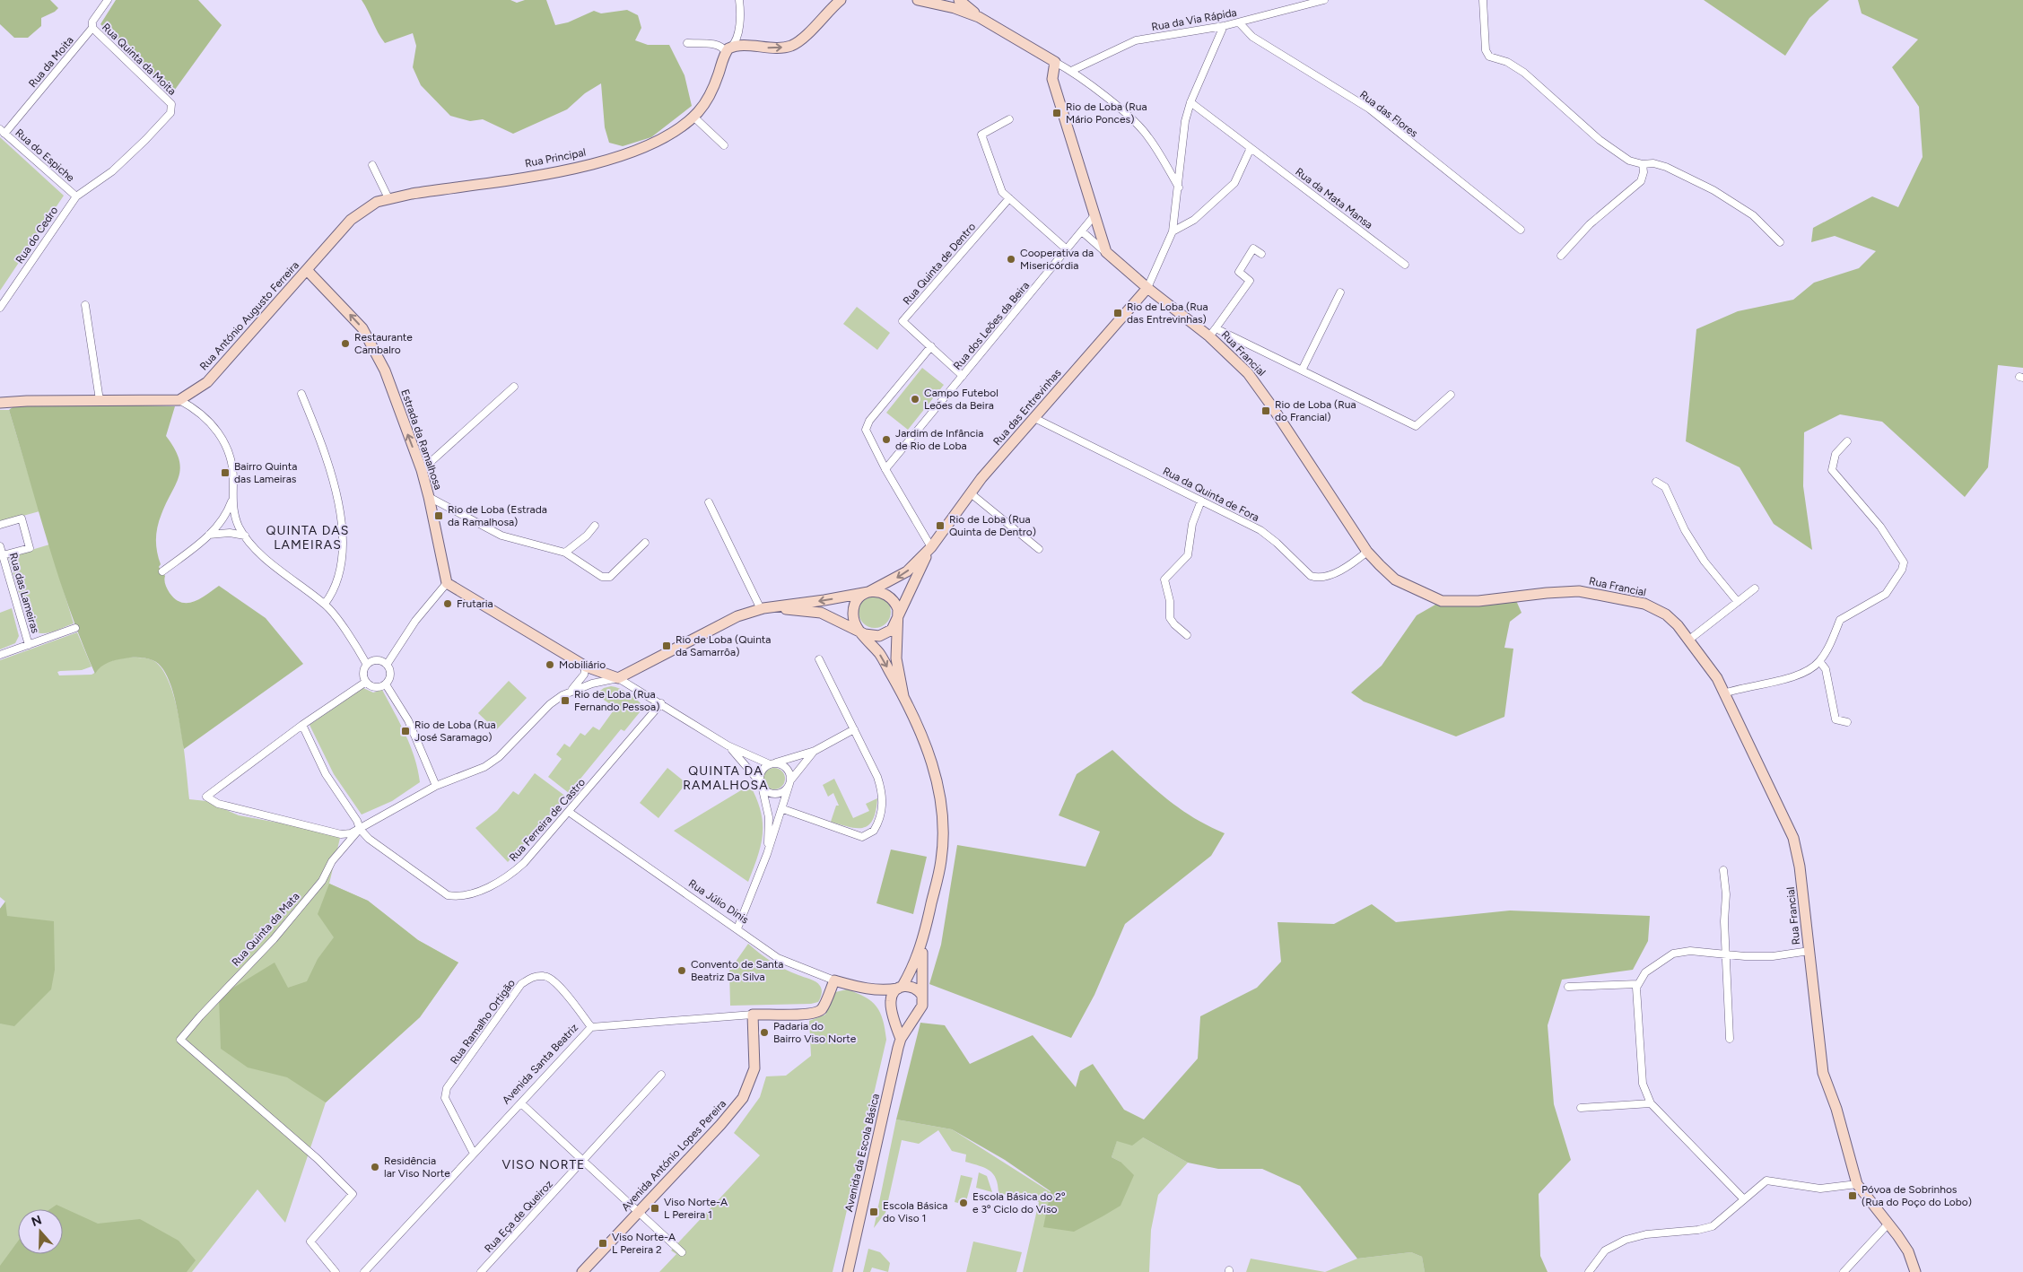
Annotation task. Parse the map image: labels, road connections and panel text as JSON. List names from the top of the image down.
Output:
{
  "streets": {
    "street": [
      "Rua da Via Rápida",
      "Rua Quinta da Moita",
      "Rua da Moita",
      "Rua das Flores",
      "Rua do Espiche",
      "Rua Principal",
      "Rua da Mata Mansa",
      "Rua do Cedro",
      "Rua Quinta de Dentro",
      "Rua António Augusto Ferreira",
      "Rua dos Leões da Beira",
      "Rua Francial",
      "Rua das Entrevinhas",
      "Estrada da Ramalhosa",
      "Rua da Quinta de Fora",
      "Rua das Lameiras",
      "Rua Ferreira de Castro",
      "Rua Júlio Dinis",
      "Rua Quinta da Mata",
      "Rua Ramalho Ortigão",
      "Avenida Santa Beatriz",
      "Avenida da Escola Básica",
      "Avenida António Lopes Pereira",
      "Rua Eça de Queiroz"
    ]
  },
  "crossings": [
    ["Rua da Via Rápida", "Rua das Flores"],
    ["Rua Quinta da Moita", "Rua da Moita"],
    ["Rua Quinta da Moita", "Rua do Espiche"],
    ["Rua Quinta da Moita", "Rua do Cedro"],
    ["Rua da Moita", "Rua do Espiche"],
    ["Rua do Espiche", "Rua do Cedro"],
    ["Rua Principal", "Rua António Augusto Ferreira"],
    ["Rua Quinta de Dentro", "Rua dos Leões da Beira"],
    ["Rua António Augusto Ferreira", "Estrada da Ramalhosa"],
    ["Rua Francial", "Rua das Entrevinhas"],
    ["Rua Francial", "Rua da Quinta de Fora"],
    ["Rua das Entrevinhas", "Rua da Quinta de Fora"],
    ["Rua das Entrevinhas", "Avenida da Escola Básica"],
    ["Rua Ferreira de Castro", "Rua Júlio Dinis"],
    ["Rua Ferreira de Castro", "Rua Quinta da Mata"],
    ["Rua Júlio Dinis", "Avenida Santa Beatriz"],
    ["Rua Júlio Dinis", "Avenida da Escola Básica"],
    ["Rua Ramalho Ortigão", "Avenida Santa Beatriz"],
    ["Avenida Santa Beatriz", "Avenida António Lopes Pereira"]
  ],
  "one_way": ["Estrada da Ramalhosa"],
  "districts": ["QUINTA DAS LAMEIRAS", "QUINTA DA RAMALHOSA", "VISO NORTE"],
  "places": {
    "transit": [
      "Rio de Loba (Rua Mário Ponces)",
      "Rio de Loba (Rua das Entrevinhas)",
      "Rio de Loba (Rua do Francial)",
      "Bairro Quinta das Lameiras",
      "Rio de Loba (Estrada da Ramalhosa)",
      "Rio de Loba (Rua Quinta de Dentro)",
      "Rio de Loba (Quinta da Samarrôa)",
      "Rio de Loba (Rua Fernando Pessoa)",
      "Rio de Loba (Rua José Saramago)",
      "Póvoa de Sobrinhos (Rua do Poço do Lobo)",
      "Viso Norte-A L Pereira 1",
      "Escola Básica do Viso 1",
      "Viso Norte-A L Pereira 2"
    ],
    "other": [
      "Cooperativa da Misericórdia",
      "Restaurante Cambalro",
      "Campo Futebol Leões da Beira",
      "Jardim de Infância de Rio de Loba",
      "Frutaria",
      "Mobiliário",
      "Convento de Santa Beatriz Da Silva",
      "Padaria do Bairro Viso Norte",
      "Residência lar Viso Norte",
      "Escola Básica do 2º e 3º Ciclo do Viso"
    ]
  },
  "north": "top"
}
